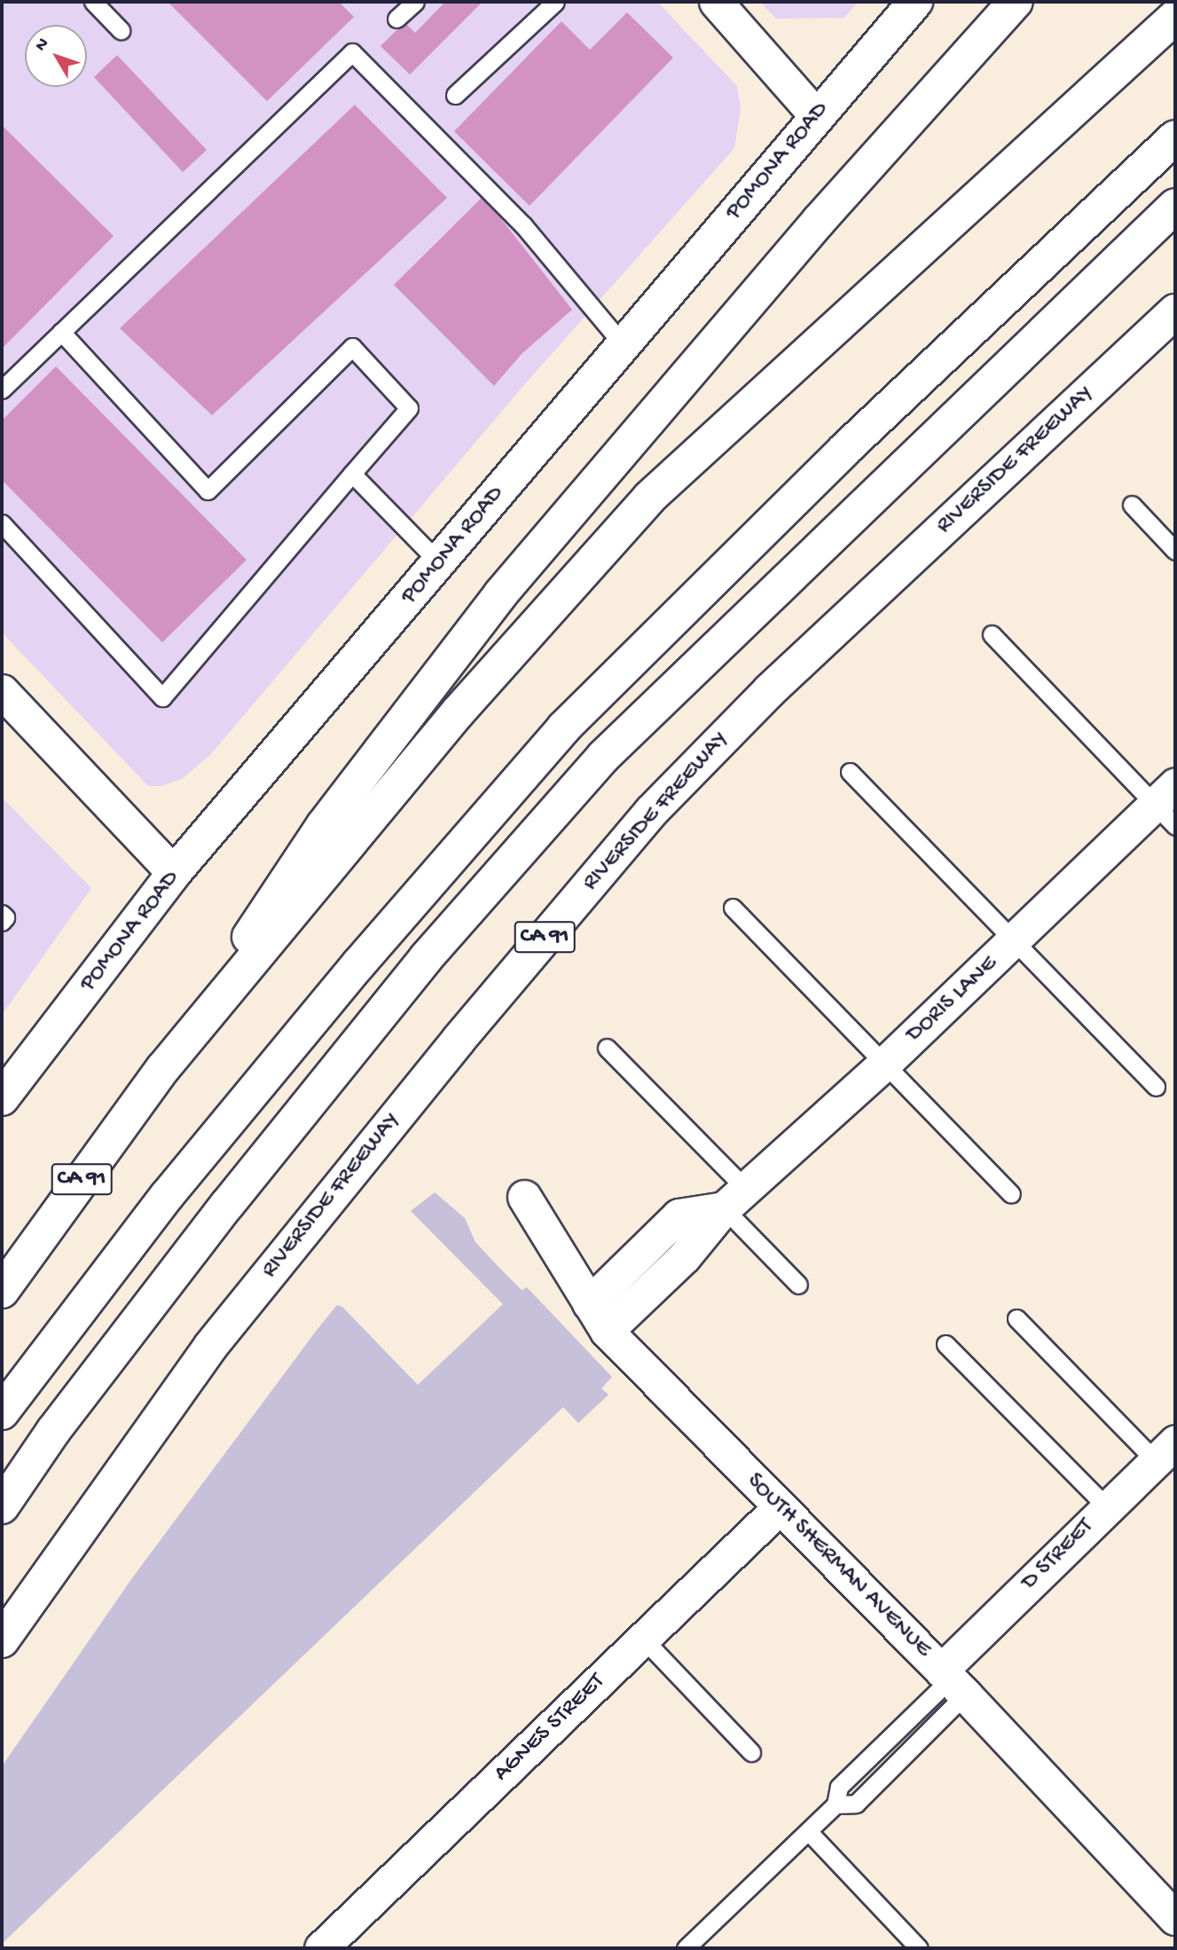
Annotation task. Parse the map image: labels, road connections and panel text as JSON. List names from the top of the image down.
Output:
{
  "streets": {
    "main road": ["POMONA ROAD", "RIVERSIDE FREEWAY", "CA 91"],
    "street": [
      "DORIS LANE",
      "D STREET",
      "SOUTH SHERMAN AVENUE",
      "AGNES STREET"
    ]
  },
  "crossings": [
    ["DORIS LANE", "SOUTH SHERMAN AVENUE"],
    ["D STREET", "SOUTH SHERMAN AVENUE"],
    ["SOUTH SHERMAN AVENUE", "AGNES STREET"]
  ],
  "north": "top left"
}
